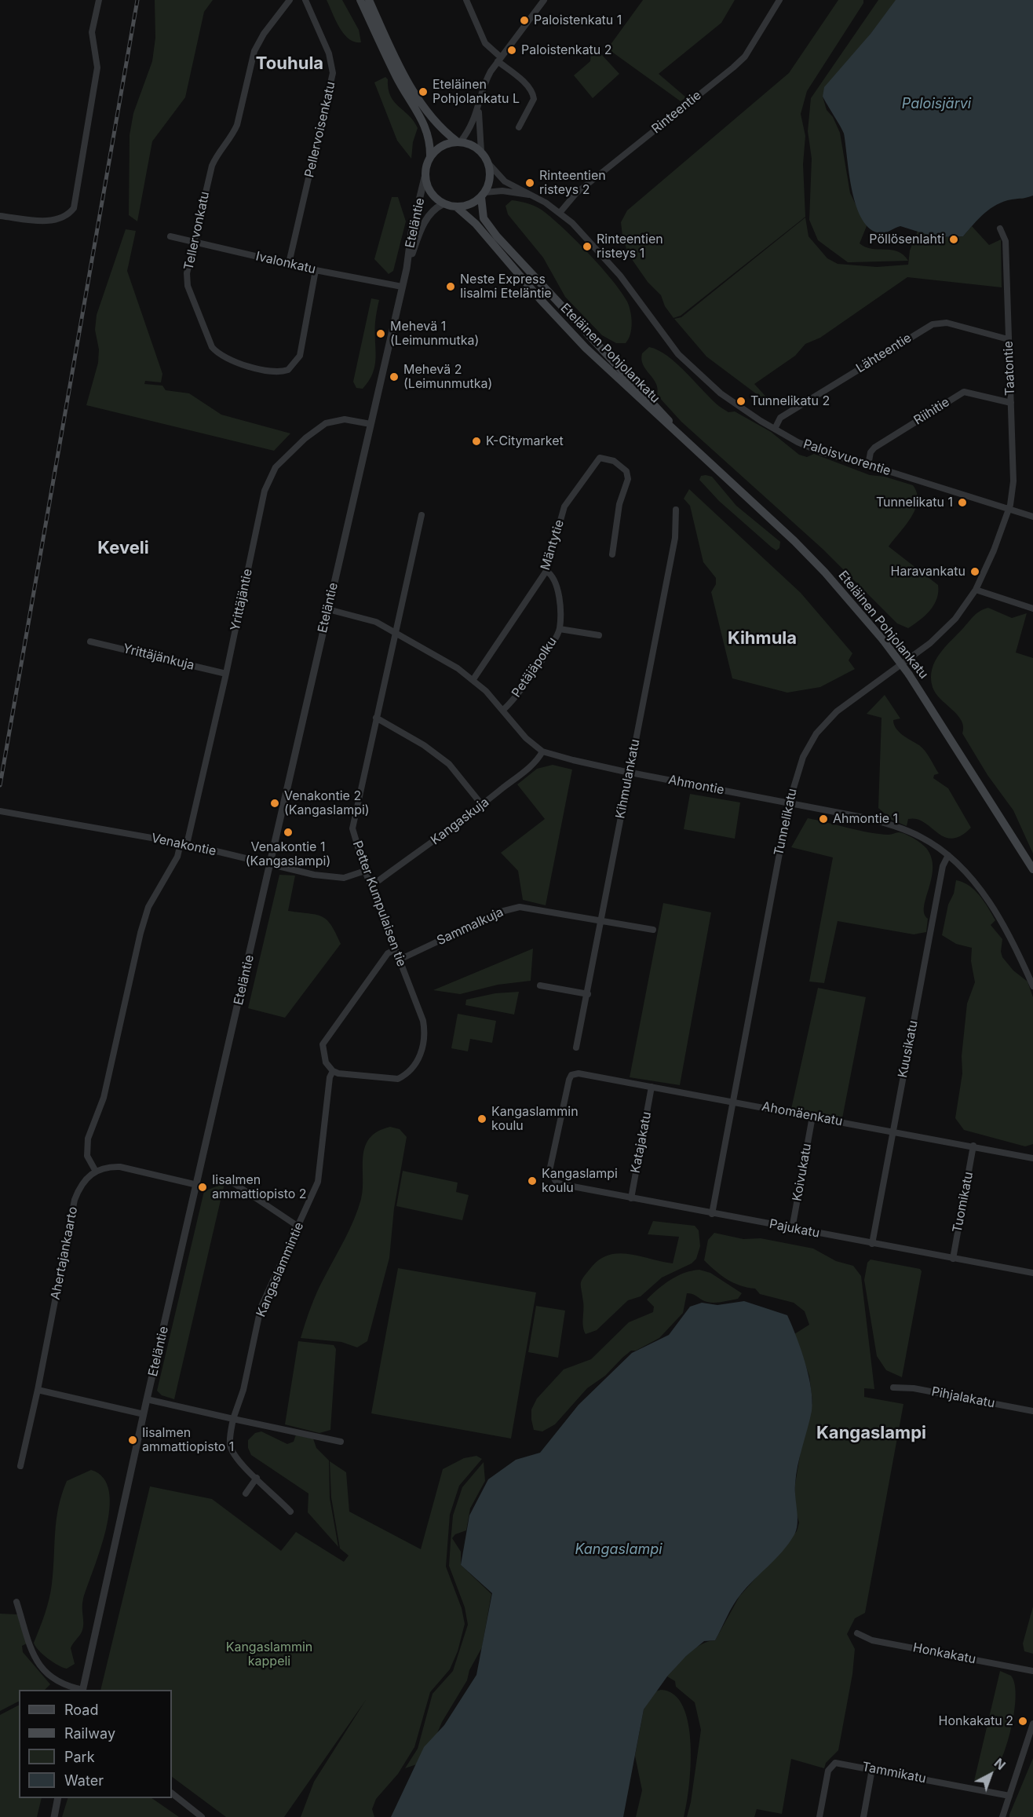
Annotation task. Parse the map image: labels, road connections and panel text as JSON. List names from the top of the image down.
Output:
{
  "streets": {
    "main road": ["Eteläinen Pohjolankatu"],
    "street": [
      "Rinteentie",
      "Pellervoisenkatu",
      "Eteläntie",
      "Tellervonkatu",
      "Ivalonkatu",
      "Lähteentie",
      "Taatontie",
      "Riihitie",
      "Paloisvuorentie",
      "Mäntytie",
      "Yrittäjäntie",
      "Yrittäjänkuja",
      "Petäjäpolku",
      "Kihmulankatu",
      "Ahmontie",
      "Kangaskuja",
      "Tunnelikatu",
      "Venakontie",
      "Petter Kumpulaisen tie",
      "Sammalkuja",
      "Kuusikatu",
      "Ahomäenkatu",
      "Katajakatu",
      "Koivukatu",
      "Tuomikatu",
      "Pajukatu",
      "Ahertajankaarto",
      "Kangaslammintie",
      "Pihjalakatu",
      "Honkakatu",
      "Tammikatu"
    ]
  },
  "crossings": [
    ["Rinteentie", "Paloisvuorentie"],
    ["Pellervoisenkatu", "Ivalonkatu"],
    ["Eteläntie", "Ivalonkatu"],
    ["Eteläntie", "Eteläinen Pohjolankatu"],
    ["Eteläntie", "Paloisvuorentie"],
    ["Eteläntie", "Yrittäjäntie"],
    ["Eteläntie", "Ahmontie"],
    ["Eteläntie", "Venakontie"],
    ["Tellervonkatu", "Ivalonkatu"],
    ["Eteläinen Pohjolankatu", "Paloisvuorentie"],
    ["Lähteentie", "Taatontie"],
    ["Lähteentie", "Paloisvuorentie"],
    ["Taatontie", "Riihitie"],
    ["Taatontie", "Paloisvuorentie"],
    ["Taatontie", "Tunnelikatu"],
    ["Riihitie", "Paloisvuorentie"],
    ["Paloisvuorentie", "Tunnelikatu"],
    ["Mäntytie", "Petäjäpolku"],
    ["Mäntytie", "Ahmontie"],
    ["Yrittäjäntie", "Yrittäjänkuja"],
    ["Yrittäjäntie", "Venakontie"],
    ["Yrittäjäntie", "Ahertajankaarto"],
    ["Petäjäpolku", "Ahmontie"],
    ["Kihmulankatu", "Ahmontie"],
    ["Kihmulankatu", "Sammalkuja"],
    ["Ahmontie", "Kangaskuja"],
    ["Ahmontie", "Tunnelikatu"],
    ["Ahmontie", "Petter Kumpulaisen tie"],
    ["Ahmontie", "Kuusikatu"],
    ["Kangaskuja", "Petter Kumpulaisen tie"],
    ["Tunnelikatu", "Ahomäenkatu"],
    ["Tunnelikatu", "Pajukatu"],
    ["Venakontie", "Petter Kumpulaisen tie"],
    ["Petter Kumpulaisen tie", "Sammalkuja"],
    ["Petter Kumpulaisen tie", "Kangaslammintie"],
    ["Kuusikatu", "Ahomäenkatu"],
    ["Kuusikatu", "Pajukatu"],
    ["Ahomäenkatu", "Katajakatu"],
    ["Ahomäenkatu", "Koivukatu"],
    ["Ahomäenkatu", "Tuomikatu"],
    ["Ahomäenkatu", "Pajukatu"],
    ["Katajakatu", "Pajukatu"],
    ["Koivukatu", "Pajukatu"],
    ["Tuomikatu", "Pajukatu"]
  ],
  "districts": [
    "Touhula",
    "Keveli",
    "Kihmula",
    "Kangaslampi"
  ],
  "water": ["Paloisjärvi", "Kangaslampi"],
  "parks": ["Kangaslammin kappeli"],
  "places": [
    "Paloistenkatu 1",
    "Paloistenkatu 2",
    "Eteläinen Pohjolankatu L",
    "Rinteentien risteys 2",
    "Pöllösenlahti",
    "Rinteentien risteys 1",
    "Neste Express Iisalmi Eteläntie",
    "Mehevä 1 (Leimunmutka)",
    "Mehevä 2 (Leimunmutka)",
    "Tunnelikatu 2",
    "K-Citymarket",
    "Tunnelikatu 1",
    "Haravankatu",
    "Venakontie 2 (Kangaslampi)",
    "Ahmontie 1",
    "Venakontie 1 (Kangaslampi)",
    "Kangaslammin koulu",
    "Kangaslampi koulu",
    "Iisalmen ammattiopisto 2",
    "Iisalmen ammattiopisto 1",
    "Honkakatu 2"
  ],
  "legend": [
    "Road",
    "Railway",
    "Park",
    "Water"
  ],
  "north": "top right"
}
